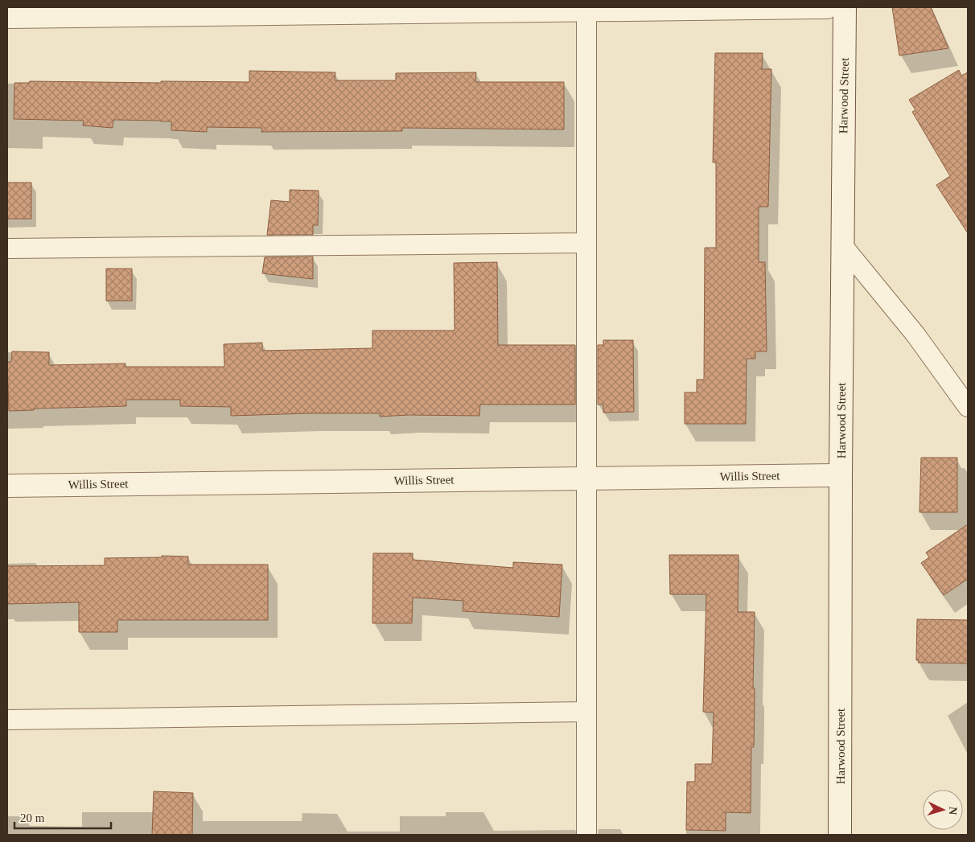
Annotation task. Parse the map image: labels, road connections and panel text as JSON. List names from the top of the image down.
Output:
{
  "streets": {
    "street": ["Harwood Street", "Willis Street"]
  },
  "crossings": [
    ["Harwood Street", "Willis Street"]
  ],
  "scale_bar": "20 m",
  "north": "right"
}
